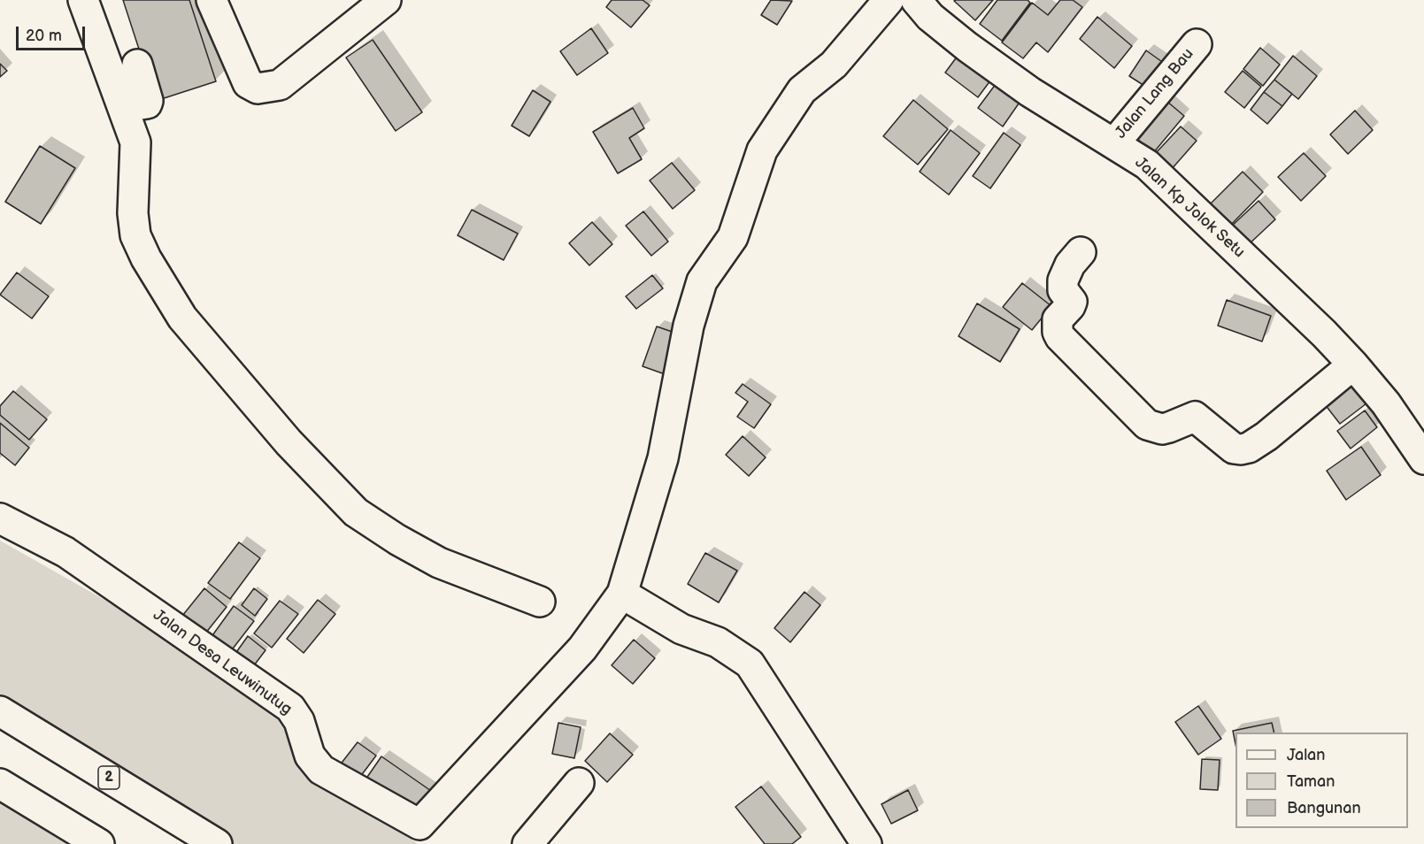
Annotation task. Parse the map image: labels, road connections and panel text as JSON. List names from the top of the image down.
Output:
{
  "streets": {
    "main road": [
      "Jalan Lang Bau",
      "Jalan Kp Jolok Setu",
      "Jalan Desa Leuwinutug",
      "2"
    ]
  },
  "crossings": [
    ["Jalan Lang Bau", "Jalan Kp Jolok Setu"]
  ],
  "legend": ["Jalan", "Taman", "Bangunan"],
  "scale_bar": "20 m"
}
